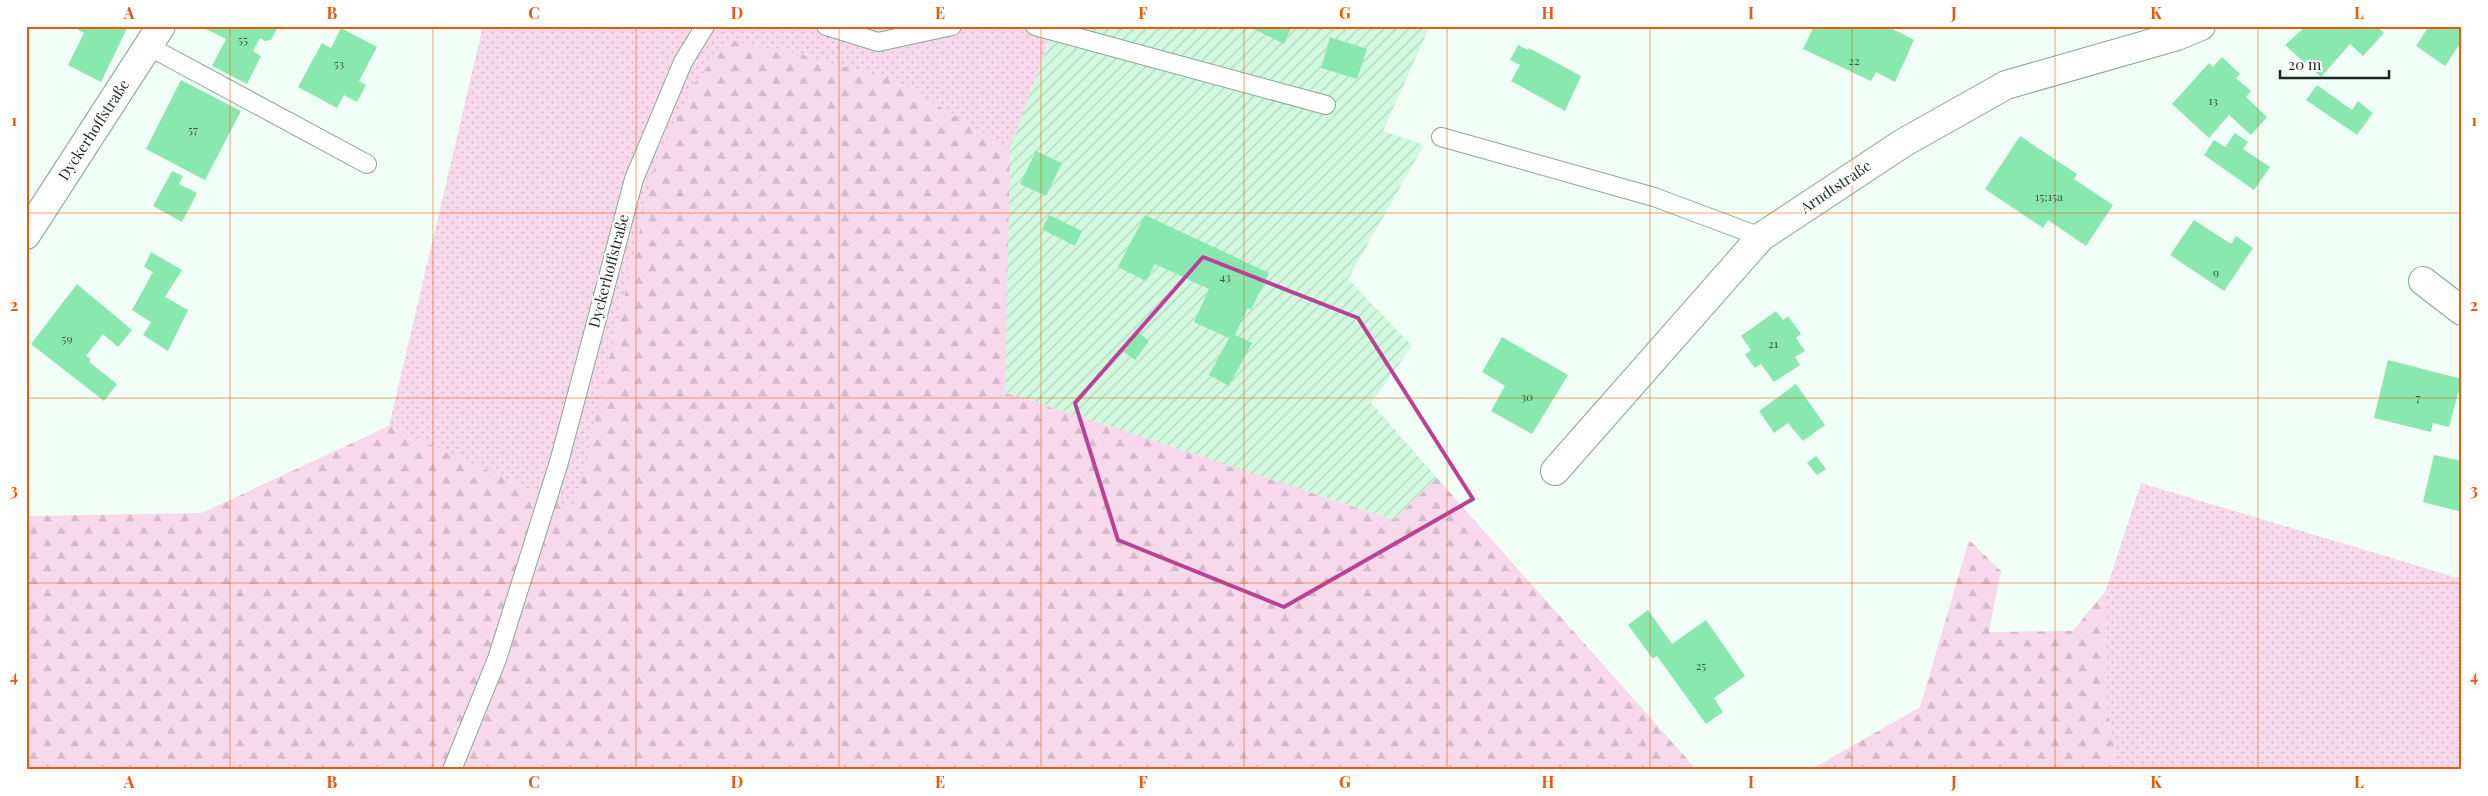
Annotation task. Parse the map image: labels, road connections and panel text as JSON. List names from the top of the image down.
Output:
{
  "streets": {
    "street": ["Dyckerhoffstraße", "Arndtstraße"]
  },
  "house_numbers": [
    "55",
    "22",
    "53",
    "13",
    "57",
    "15;15a",
    "9",
    "43",
    "59",
    "21",
    "30",
    "7",
    "25"
  ],
  "scale_bar": "20 m",
  "grid": {
    "columns": [
      "A",
      "B",
      "C",
      "D",
      "E",
      "F",
      "G",
      "H",
      "I",
      "J",
      "K",
      "L"
    ],
    "rows": [
      "1",
      "2",
      "3",
      "4"
    ]
  }
}
